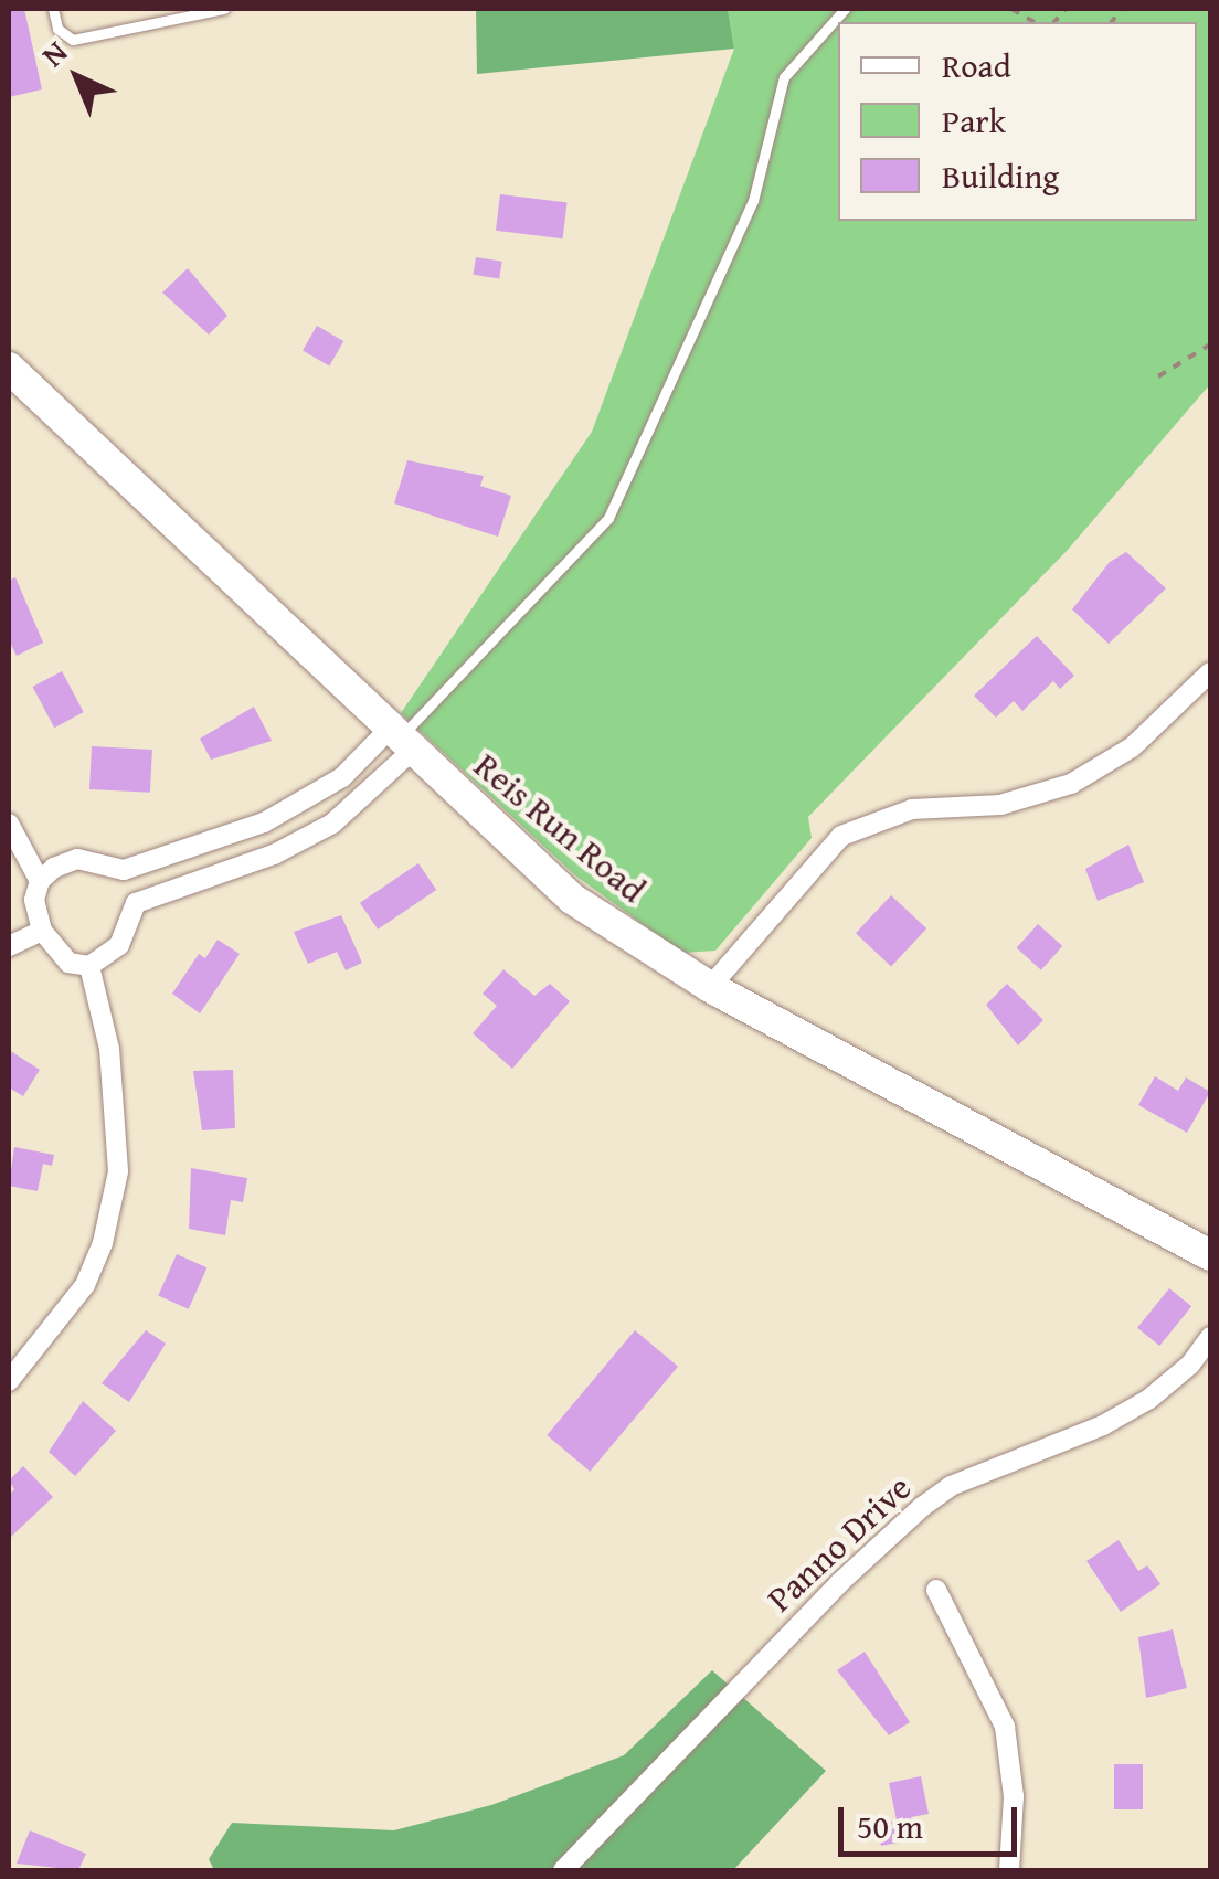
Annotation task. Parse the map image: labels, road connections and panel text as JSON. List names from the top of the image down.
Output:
{
  "streets": {
    "main road": ["Reis Run Road"],
    "street": ["Panno Drive"]
  },
  "legend": ["Road", "Park", "Building"],
  "scale_bar": "50 m",
  "north": "top left"
}
